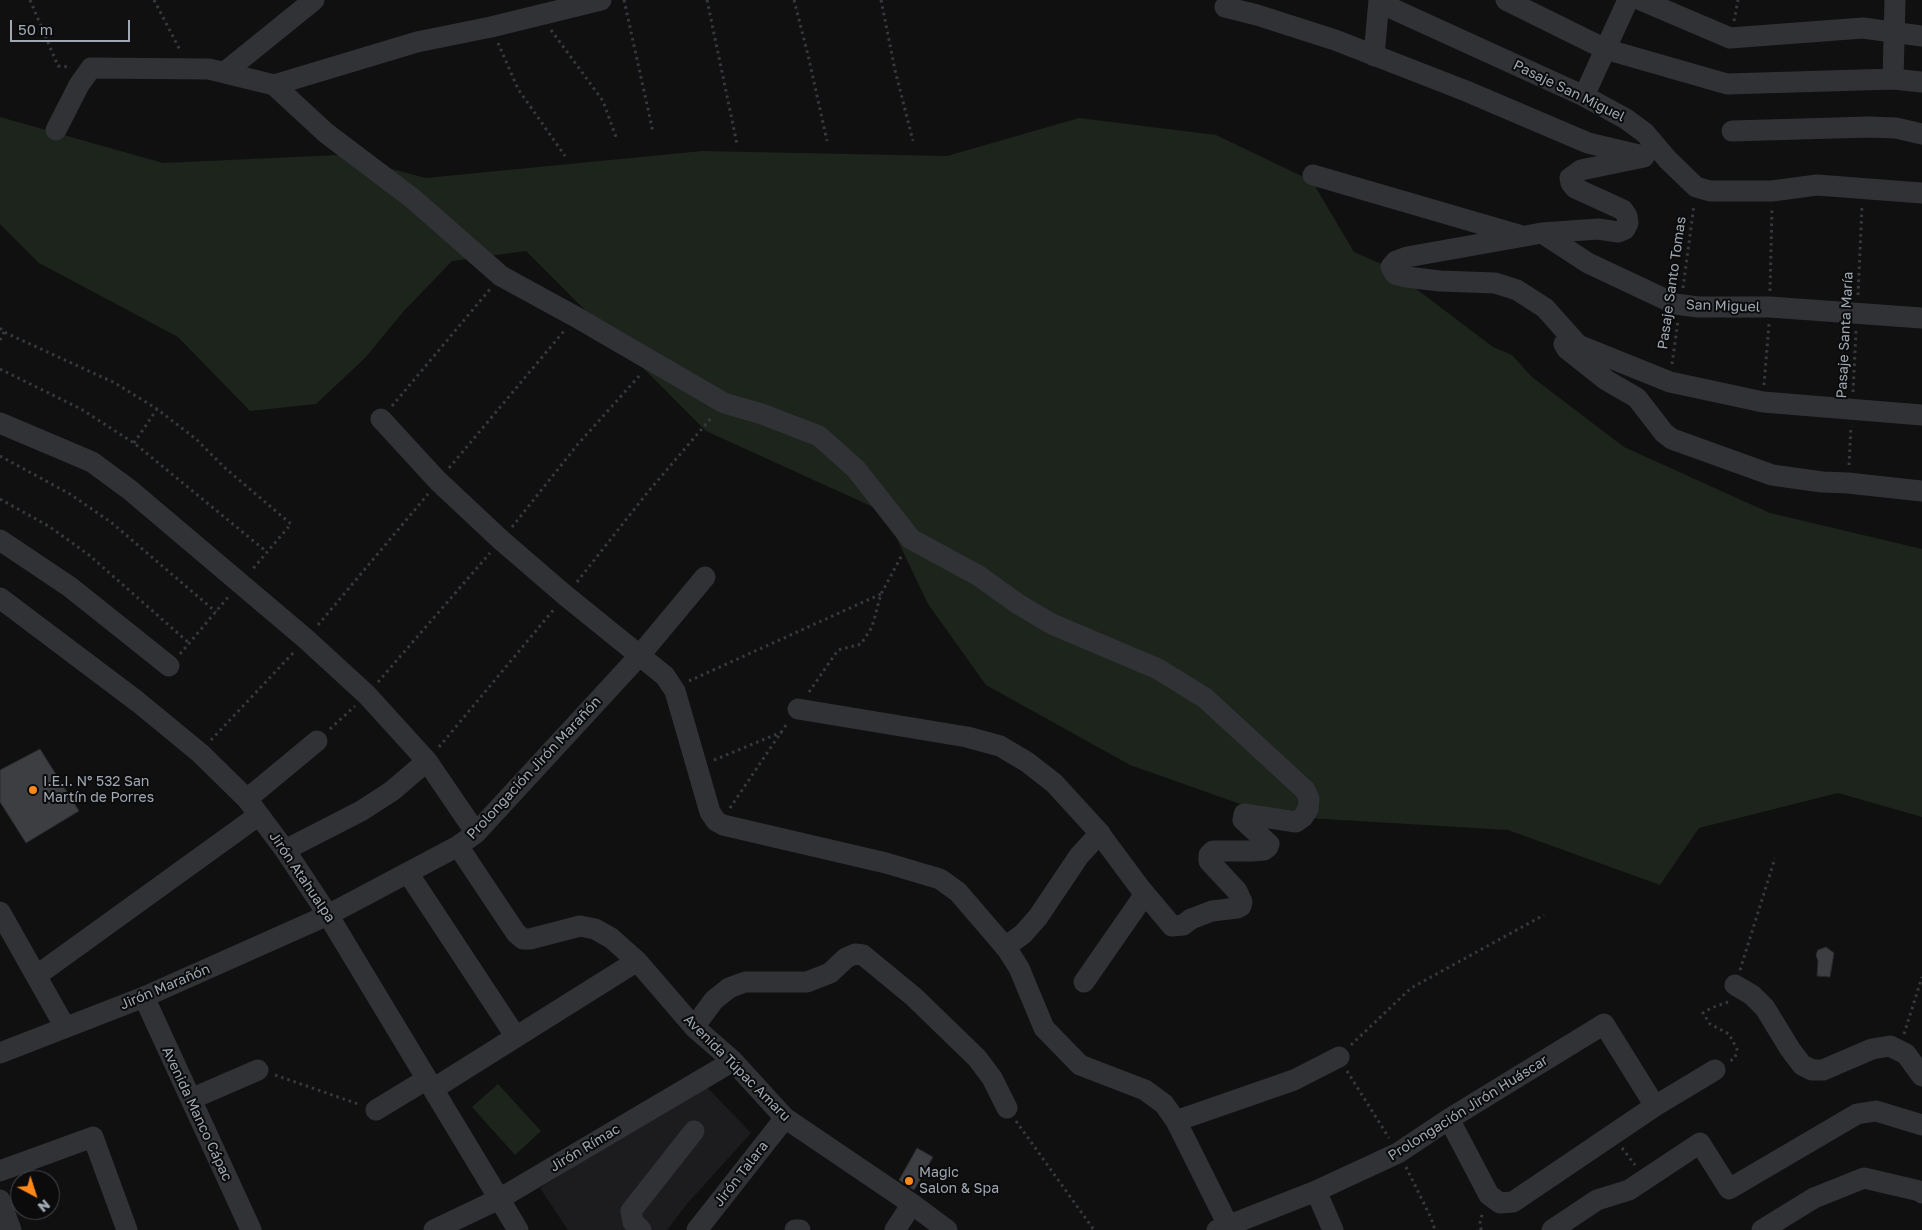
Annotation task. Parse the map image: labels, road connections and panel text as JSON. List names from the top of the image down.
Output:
{
  "streets": {
    "street": [
      "Pasaje San Miguel",
      "San Miguel",
      "Prolongación Jirón Marañón",
      "Jirón Atahualpa",
      "Jirón Marañón",
      "Avenida Túpac Amaru",
      "Prolongación Jirón Huáscar",
      "Avenida Manco Cápac",
      "Jirón Rímac",
      "Jirón Talara"
    ],
    "path": ["Pasaje Santo Tomas", "Pasaje Santa María"]
  },
  "crossings": [
    ["Pasaje San Miguel", "Pasaje Santo Tomas"],
    ["Pasaje Santo Tomas", "San Miguel"],
    ["San Miguel", "Pasaje Santa María"],
    ["Prolongación Jirón Marañón", "Jirón Atahualpa"],
    ["Prolongación Jirón Marañón", "Jirón Marañón"],
    ["Prolongación Jirón Marañón", "Avenida Túpac Amaru"],
    ["Jirón Atahualpa", "Jirón Marañón"],
    ["Jirón Atahualpa", "Jirón Rímac"],
    ["Jirón Marañón", "Avenida Manco Cápac"],
    ["Avenida Túpac Amaru", "Jirón Rímac"],
    ["Avenida Túpac Amaru", "Jirón Talara"]
  ],
  "places": ["I.E.I. N° 532 San Martín de Porres", "Magic Salon & Spa"],
  "scale_bar": "50 m",
  "north": "bottom right"
}
